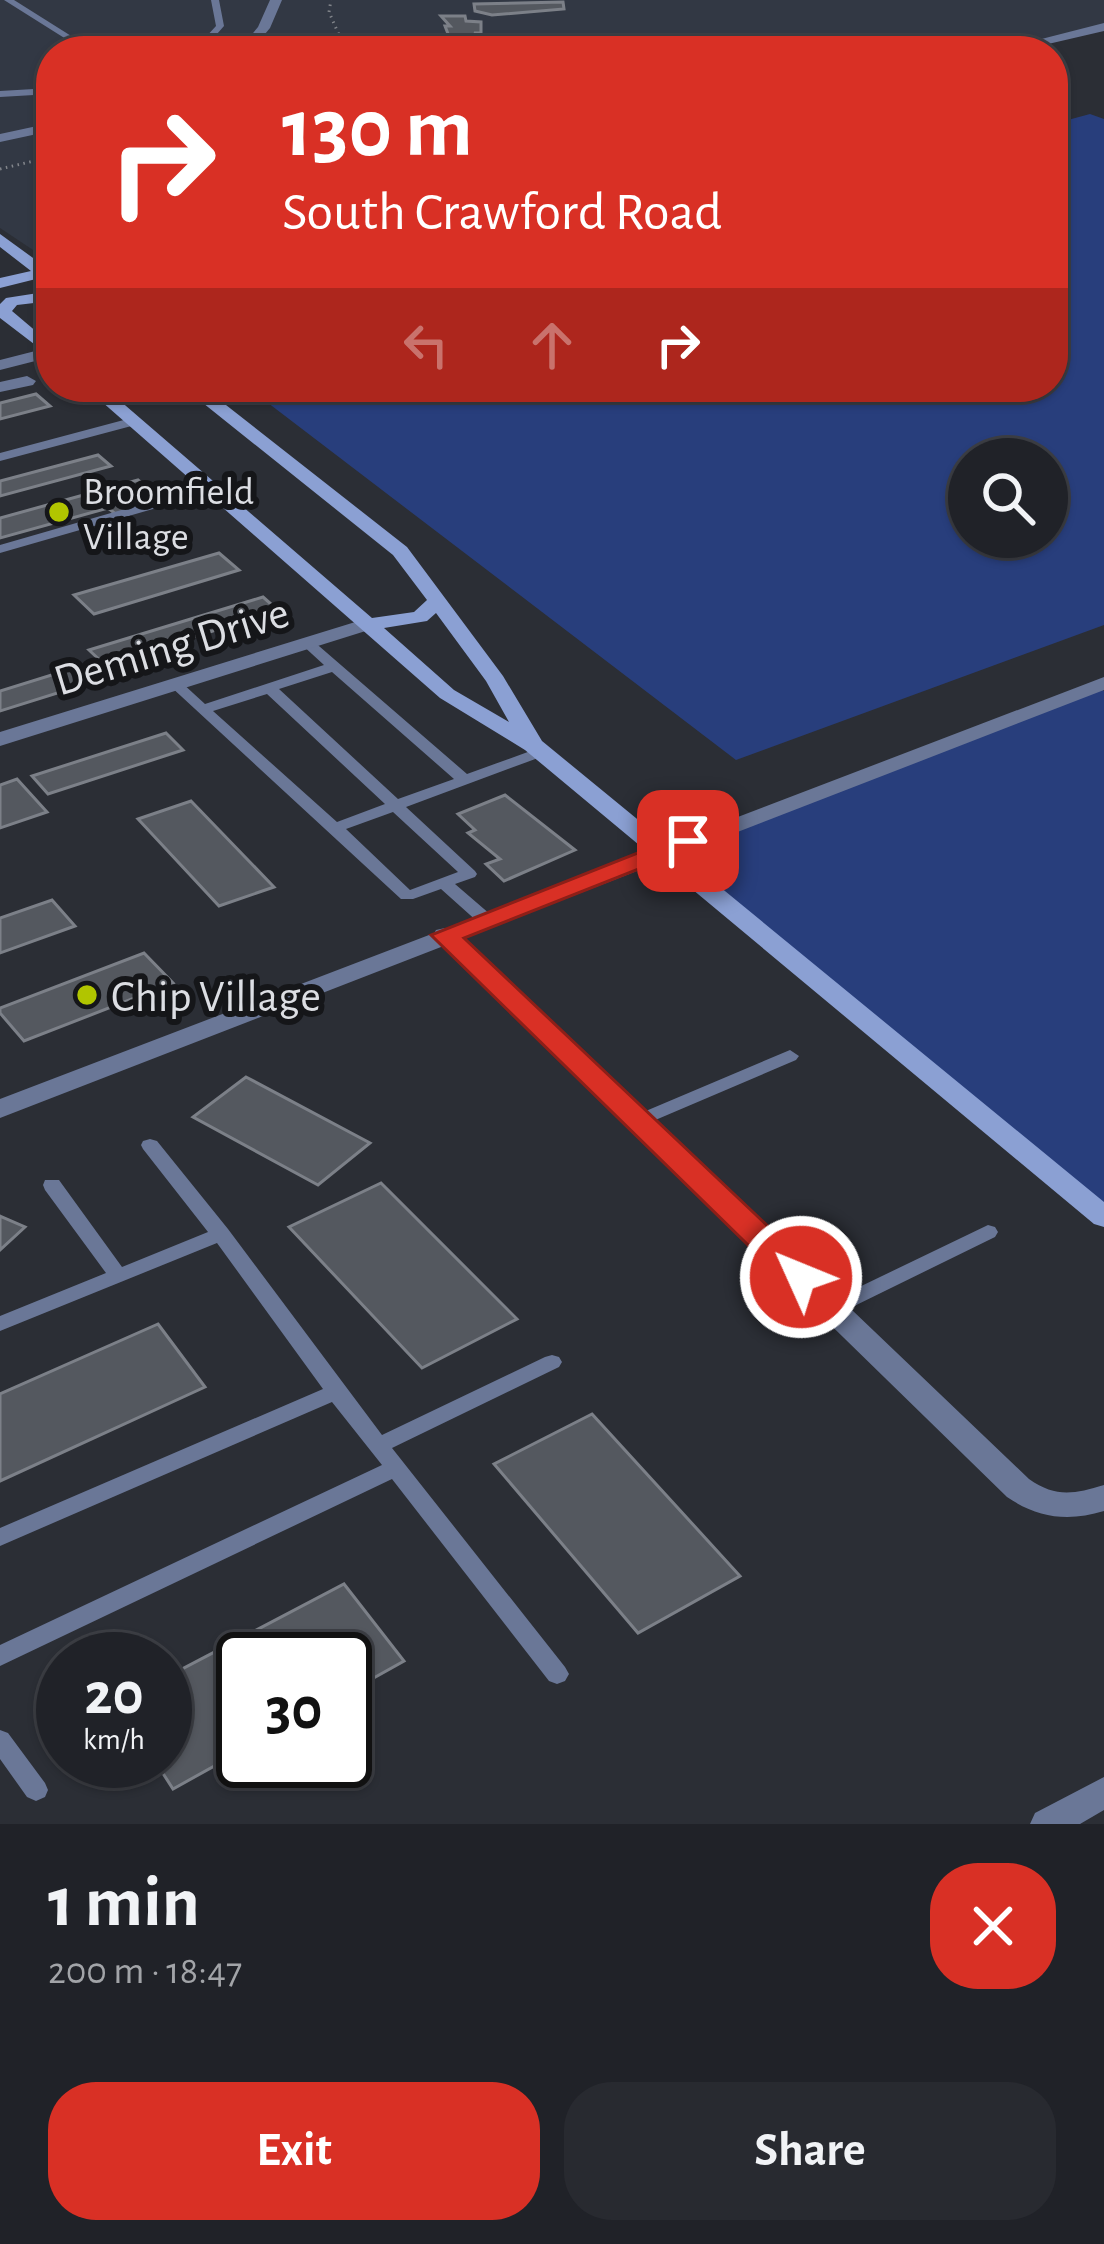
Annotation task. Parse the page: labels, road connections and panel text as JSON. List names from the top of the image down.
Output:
{
  "streets": {
    "street": ["Deming Drive"]
  },
  "places": ["Broomfield Village", "Chip Village"],
  "page": {
    "turn": ["130 m", "South Crawford Road"],
    "speed": "20 km/h",
    "limit": "30",
    "heading": ["1 min", "200 m · 18:47"],
    "buttons": ["Exit", "Share"]
  }
}
